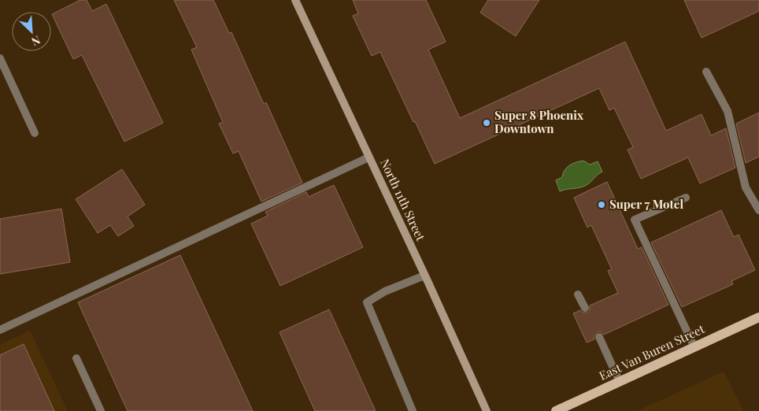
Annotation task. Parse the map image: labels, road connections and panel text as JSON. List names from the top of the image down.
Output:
{
  "streets": {
    "main road": ["East Van Buren Street"],
    "street": ["North 11th Street"]
  },
  "places": ["Super 8 Phoenix Downtown", "Super 7 Motel"],
  "north": "bottom right"
}
